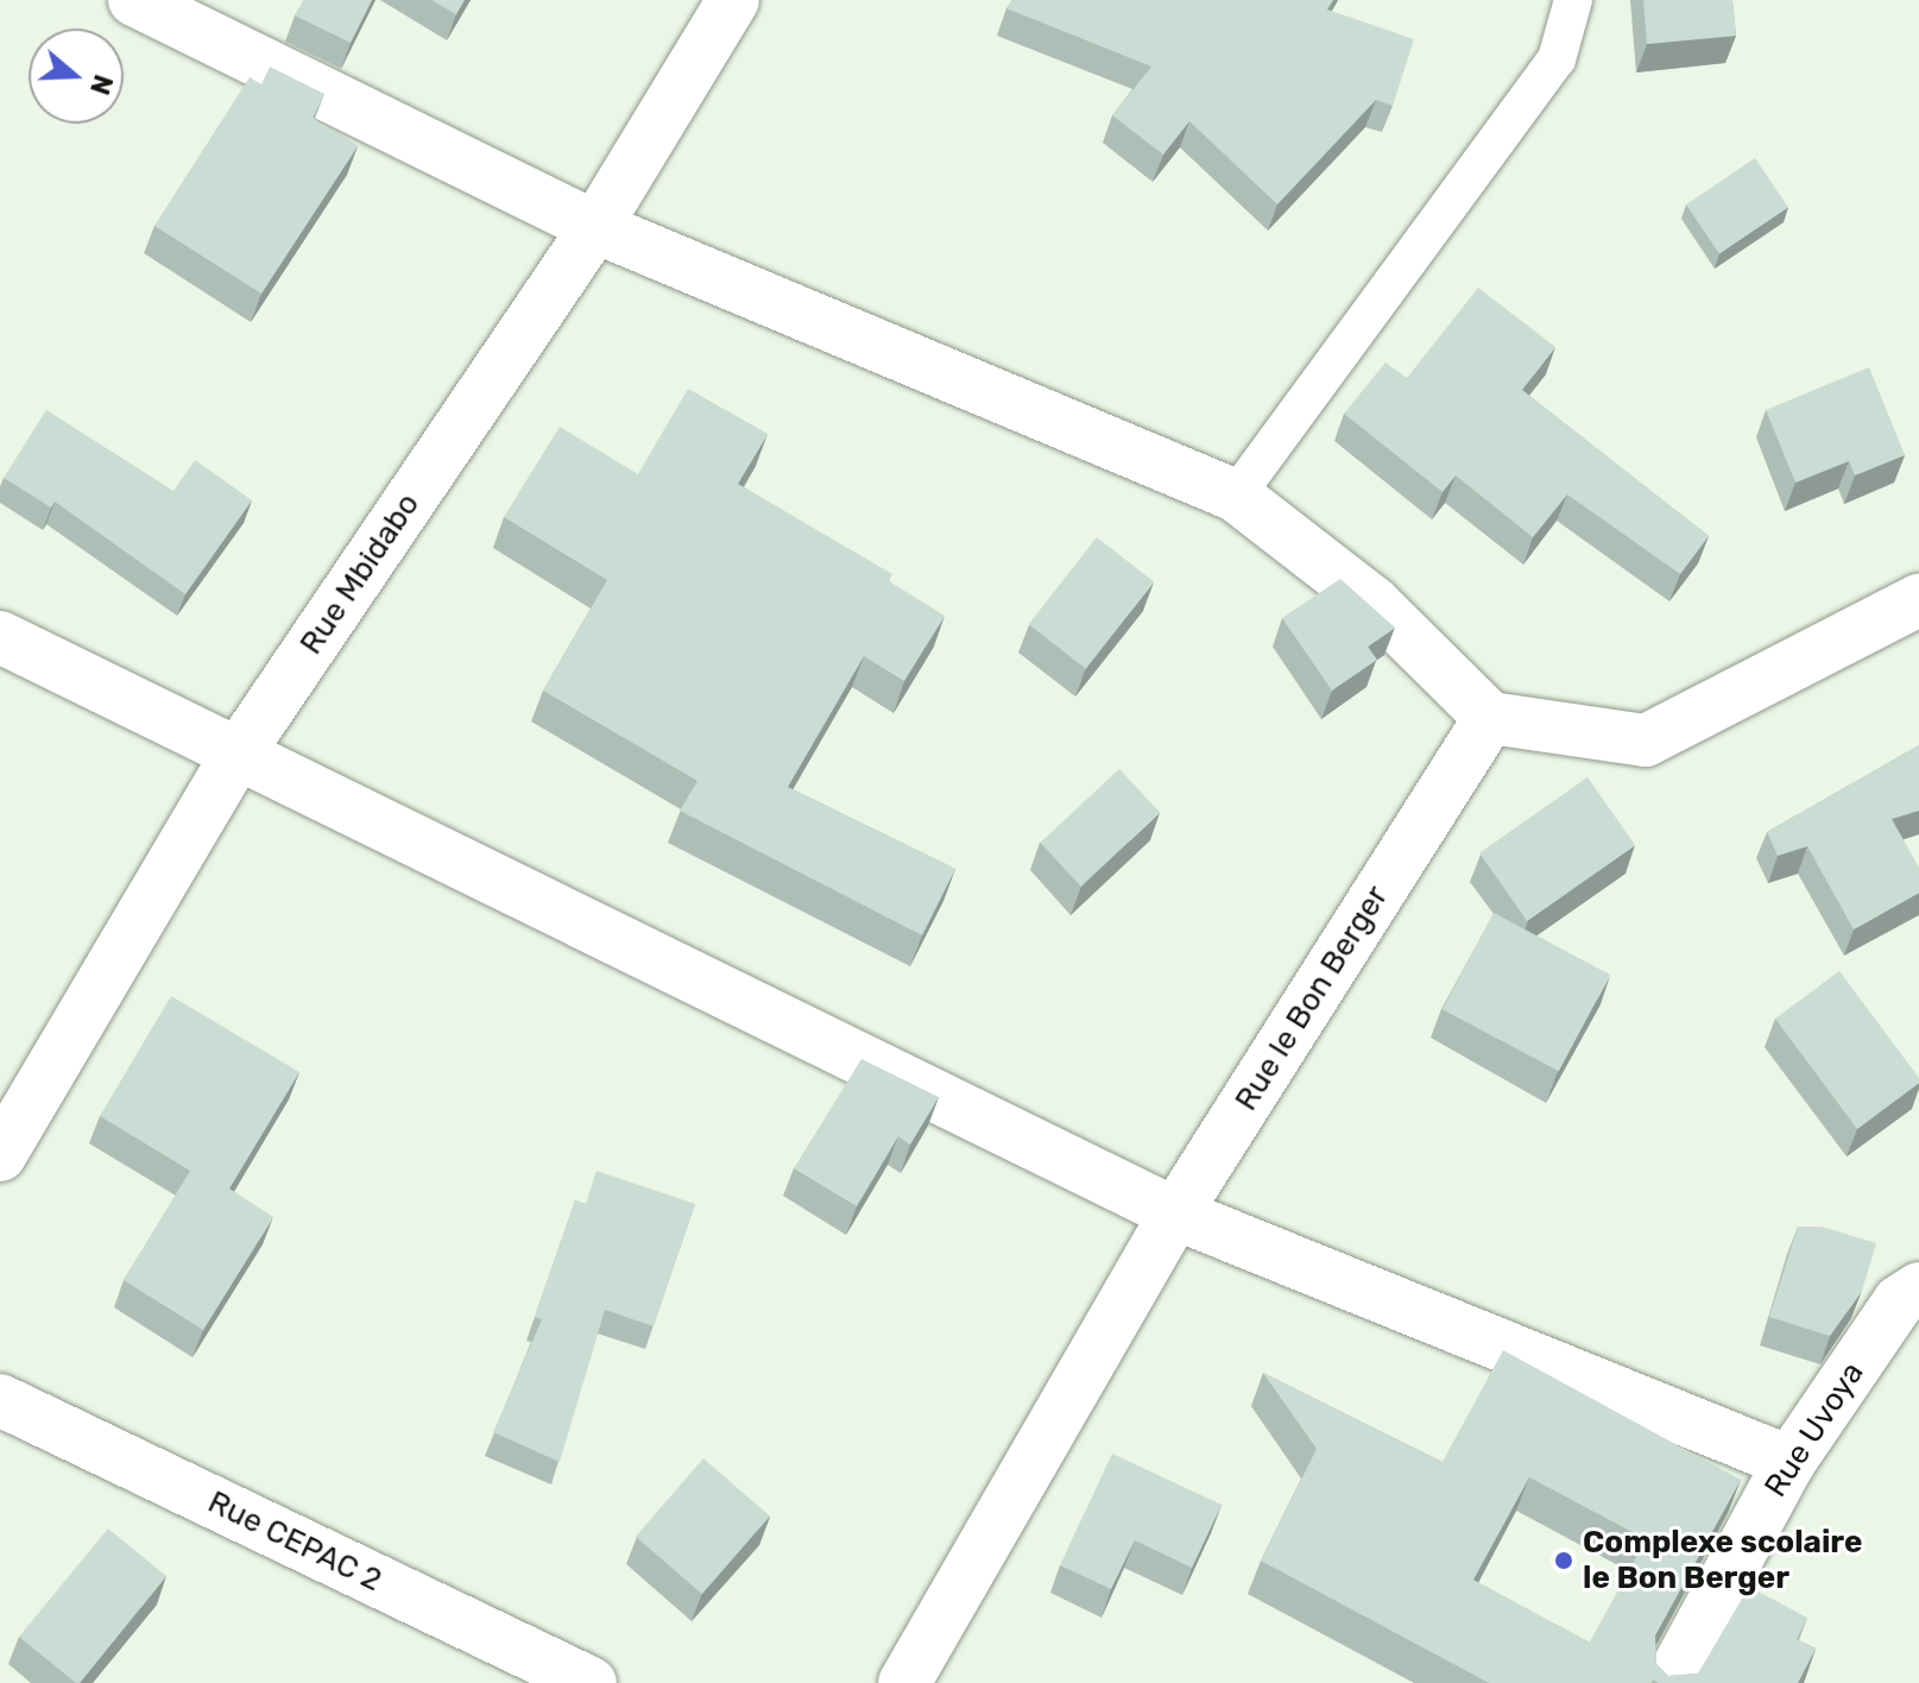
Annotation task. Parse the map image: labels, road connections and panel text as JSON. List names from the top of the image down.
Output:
{
  "streets": {
    "street": [
      "Rue Mbidabo",
      "Rue le Bon Berger",
      "Rue Uvoya",
      "Rue CEPAC 2"
    ]
  },
  "places": ["Complexe scolaire le Bon Berger"],
  "north": "right"
}
